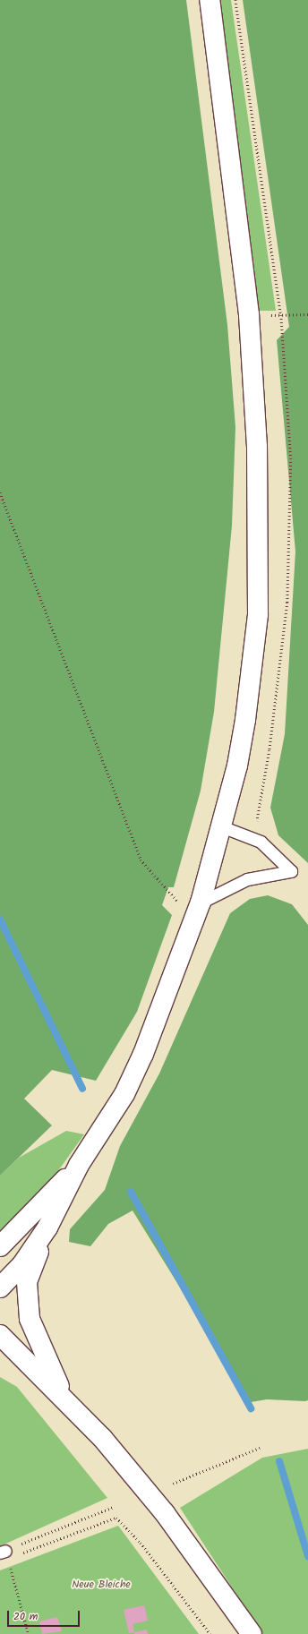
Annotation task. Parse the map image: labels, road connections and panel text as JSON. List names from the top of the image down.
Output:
{
  "parks": ["Neue Bleiche"],
  "scale_bar": "20 m"
}
